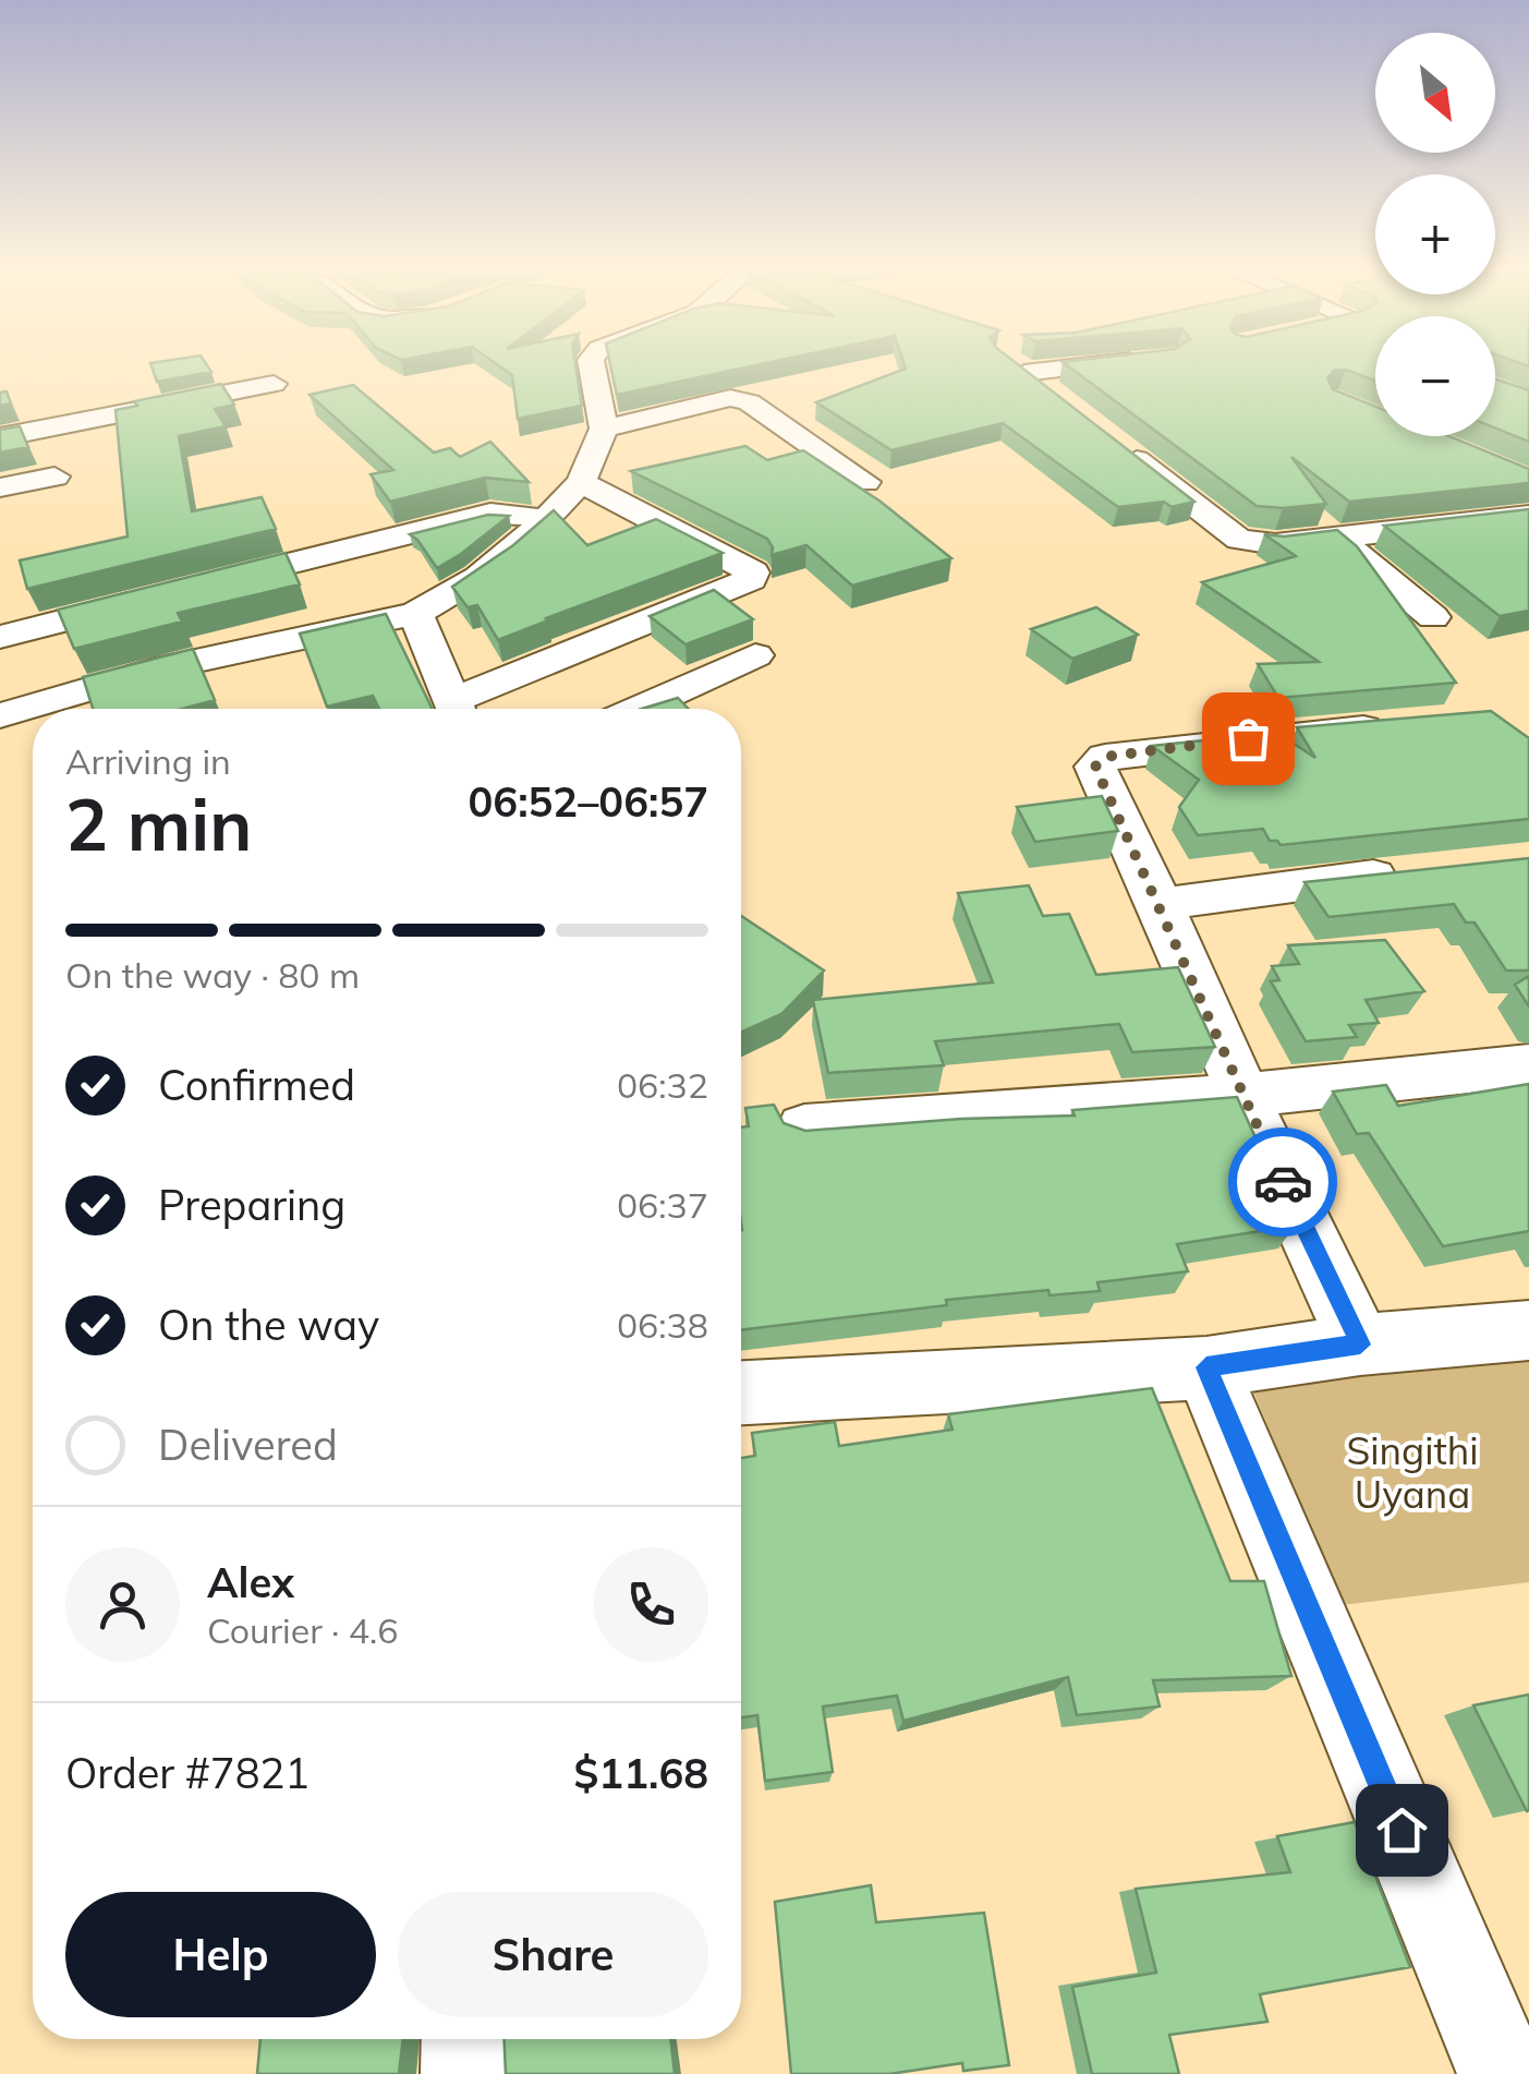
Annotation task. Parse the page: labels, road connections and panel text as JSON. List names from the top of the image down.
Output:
{
  "parks": ["Singithi Uyana"],
  "north": "bottom right",
  "page": {
    "map_buttons": ["+", "−"],
    "heading": ["2 min", "Arriving in", "06:52–06:57"],
    "panel": [
      "Alex",
      "Courier · 4.6",
      "Order #7821",
      "$11.68"
    ],
    "bar": "On the way · 80 m",
    "list": [
      ["Confirmed", "06:32"],
      ["Preparing", "06:37"],
      ["On the way", "06:38"],
      "Delivered"
    ],
    "buttons": ["Help", "Share"]
  }
}
